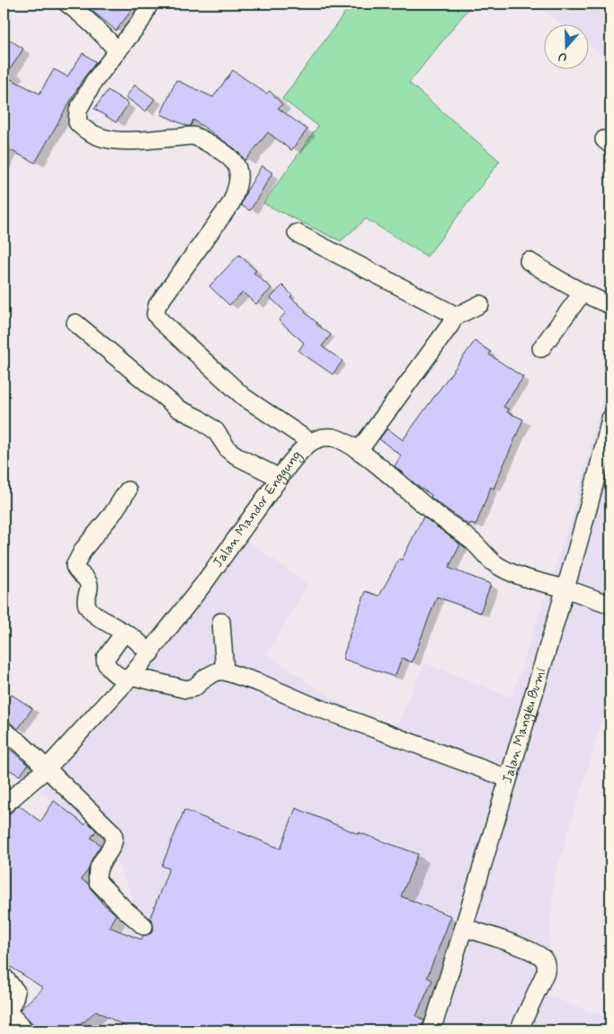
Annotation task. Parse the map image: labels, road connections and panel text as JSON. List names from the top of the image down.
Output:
{
  "streets": {
    "street": ["Jalan Mandor Enggung", "Jalan Mangku Bumi"]
  },
  "crossings": [
    ["Jalan Mandor Enggung", "Jalan Mangku Bumi"]
  ],
  "north": "bottom"
}
